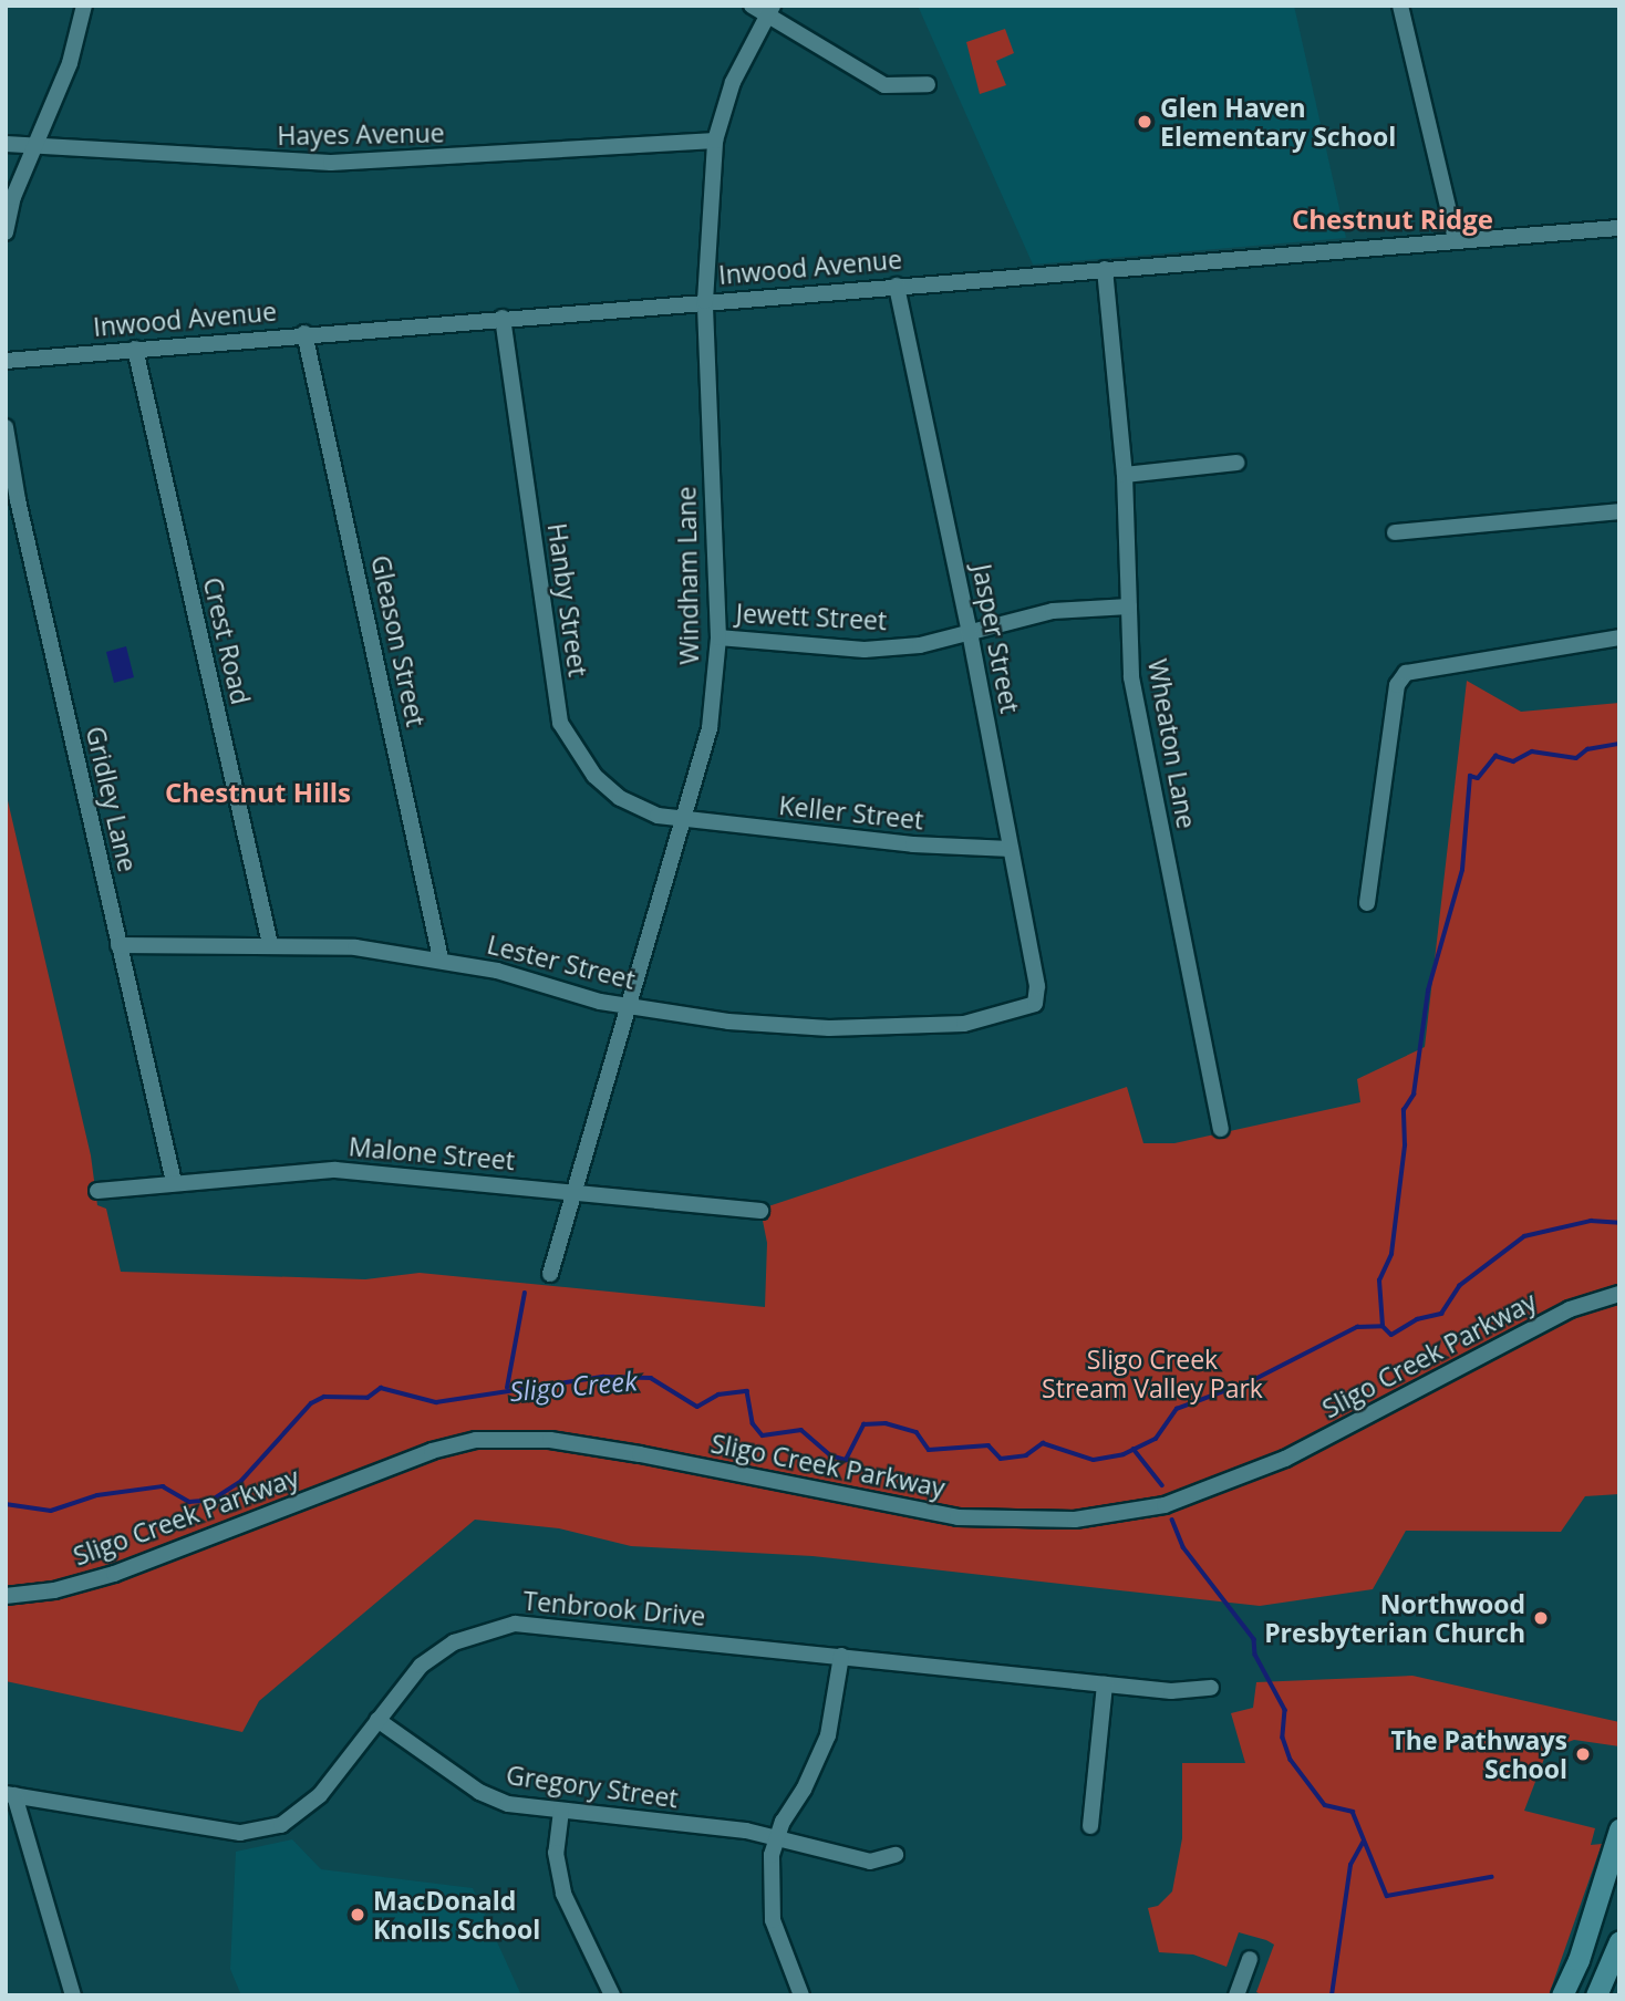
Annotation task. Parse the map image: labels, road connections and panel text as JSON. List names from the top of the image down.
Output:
{
  "streets": {
    "street": [
      "Hayes Avenue",
      "Inwood Avenue",
      "Windham Lane",
      "Hanby Street",
      "Jewett Street",
      "Jasper Street",
      "Crest Road",
      "Gleason Street",
      "Wheaton Lane",
      "Gridley Lane",
      "Keller Street",
      "Lester Street",
      "Malone Street",
      "Sligo Creek Parkway",
      "Tenbrook Drive",
      "Gregory Street"
    ]
  },
  "crossings": [
    ["Hayes Avenue", "Windham Lane"],
    ["Inwood Avenue", "Windham Lane"],
    ["Inwood Avenue", "Hanby Street"],
    ["Inwood Avenue", "Jasper Street"],
    ["Inwood Avenue", "Crest Road"],
    ["Inwood Avenue", "Gleason Street"],
    ["Inwood Avenue", "Wheaton Lane"],
    ["Windham Lane", "Hanby Street"],
    ["Windham Lane", "Jewett Street"],
    ["Windham Lane", "Keller Street"],
    ["Windham Lane", "Lester Street"],
    ["Windham Lane", "Malone Street"],
    ["Hanby Street", "Keller Street"],
    ["Jewett Street", "Jasper Street"],
    ["Jewett Street", "Wheaton Lane"],
    ["Jasper Street", "Keller Street"],
    ["Jasper Street", "Lester Street"],
    ["Crest Road", "Lester Street"],
    ["Gleason Street", "Lester Street"],
    ["Gridley Lane", "Lester Street"],
    ["Gridley Lane", "Malone Street"],
    ["Tenbrook Drive", "Gregory Street"]
  ],
  "districts": ["Chestnut Ridge", "Chestnut Hills"],
  "water": ["Sligo Creek"],
  "parks": ["Sligo Creek Stream Valley Park"],
  "places": [
    "Glen Haven Elementary School",
    "Northwood Presbyterian Church",
    "The Pathways School",
    "MacDonald Knolls School"
  ]
}
